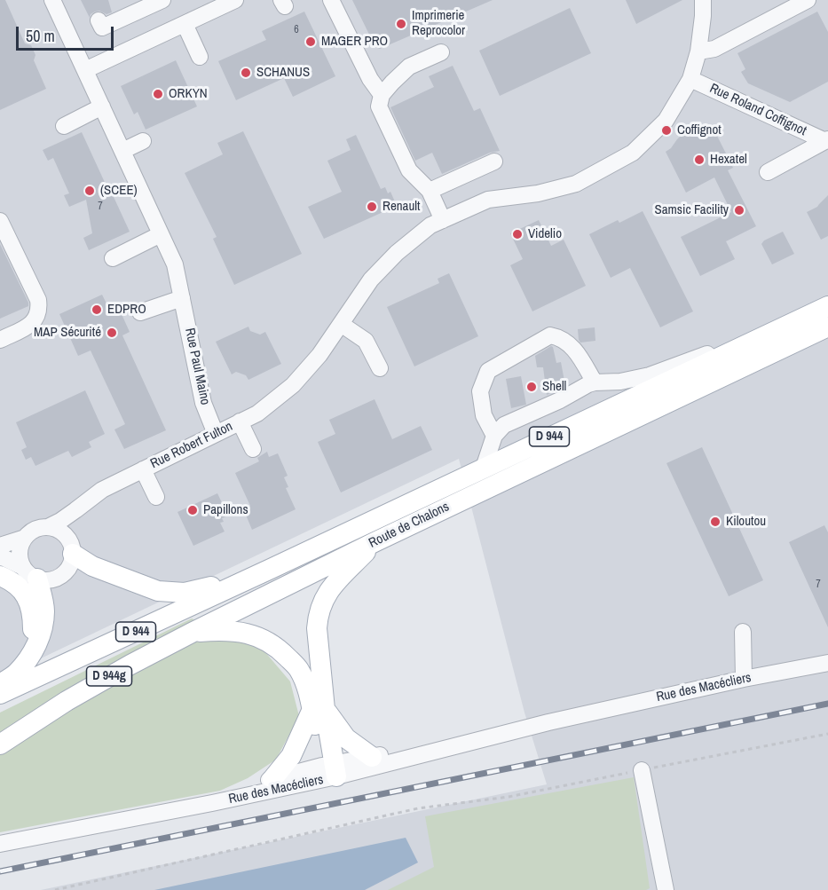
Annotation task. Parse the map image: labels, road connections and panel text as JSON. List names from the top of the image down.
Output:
{
  "streets": {
    "main road": ["D 944", "Route de Chalons", "D 944g"],
    "street": [
      "Rue Roland Coffignot",
      "Rue Paul Maino",
      "Rue Robert Fulton",
      "Rue des Macécliers"
    ]
  },
  "crossings": [
    ["Rue Roland Coffignot", "Rue Robert Fulton"],
    ["Rue Paul Maino", "Rue Robert Fulton"]
  ],
  "places": [
    "Imprimerie Reprocolor",
    "MAGER PRO",
    "SCHANUS",
    "ORKYN",
    "Coffignot",
    "Hexatel",
    "(SCEE)",
    "Renault",
    "Samsic Facility",
    "Videlio",
    "EDPRO",
    "MAP Sécurité",
    "Shell",
    "Papillons",
    "Kiloutou"
  ],
  "house_numbers": ["6", "7", "7"],
  "scale_bar": "50 m"
}
